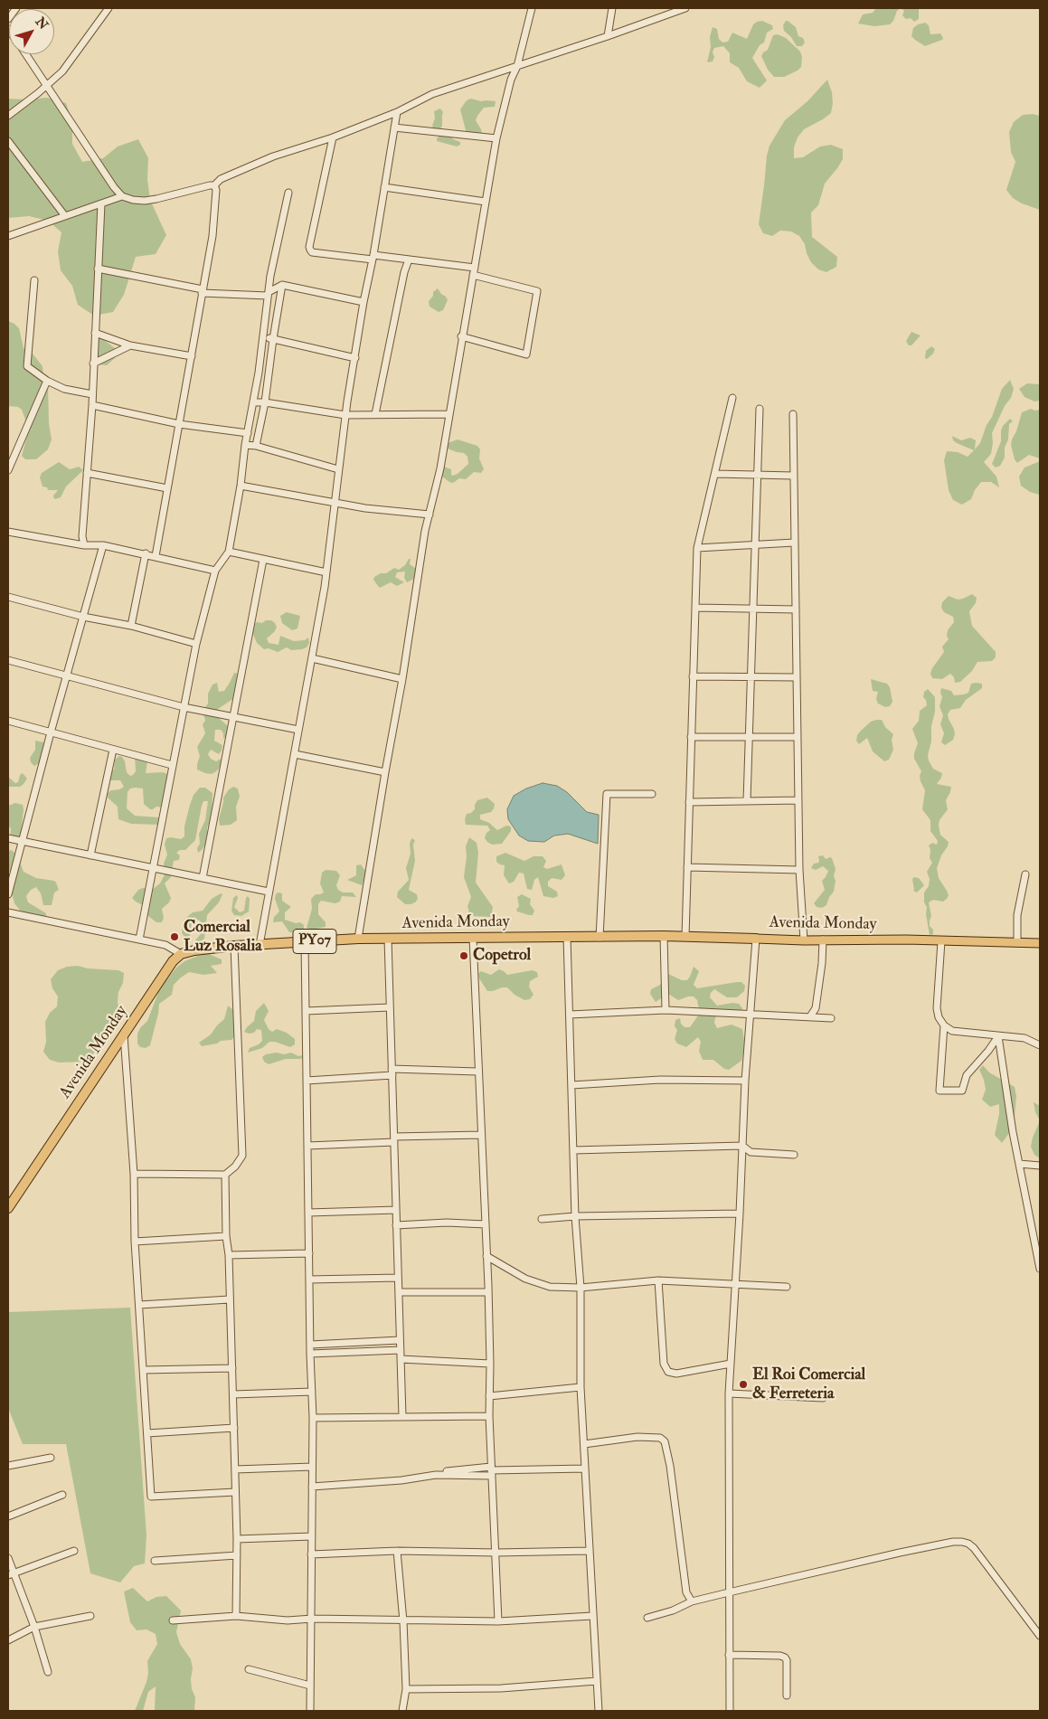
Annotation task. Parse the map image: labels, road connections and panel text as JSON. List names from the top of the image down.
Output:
{
  "streets": {
    "highway": ["Avenida Monday", "PY07"]
  },
  "places": ["Comercial Luz Rosalia", "Copetrol", "El Roi Comercial & Ferreteria"],
  "north": "top right"
}
